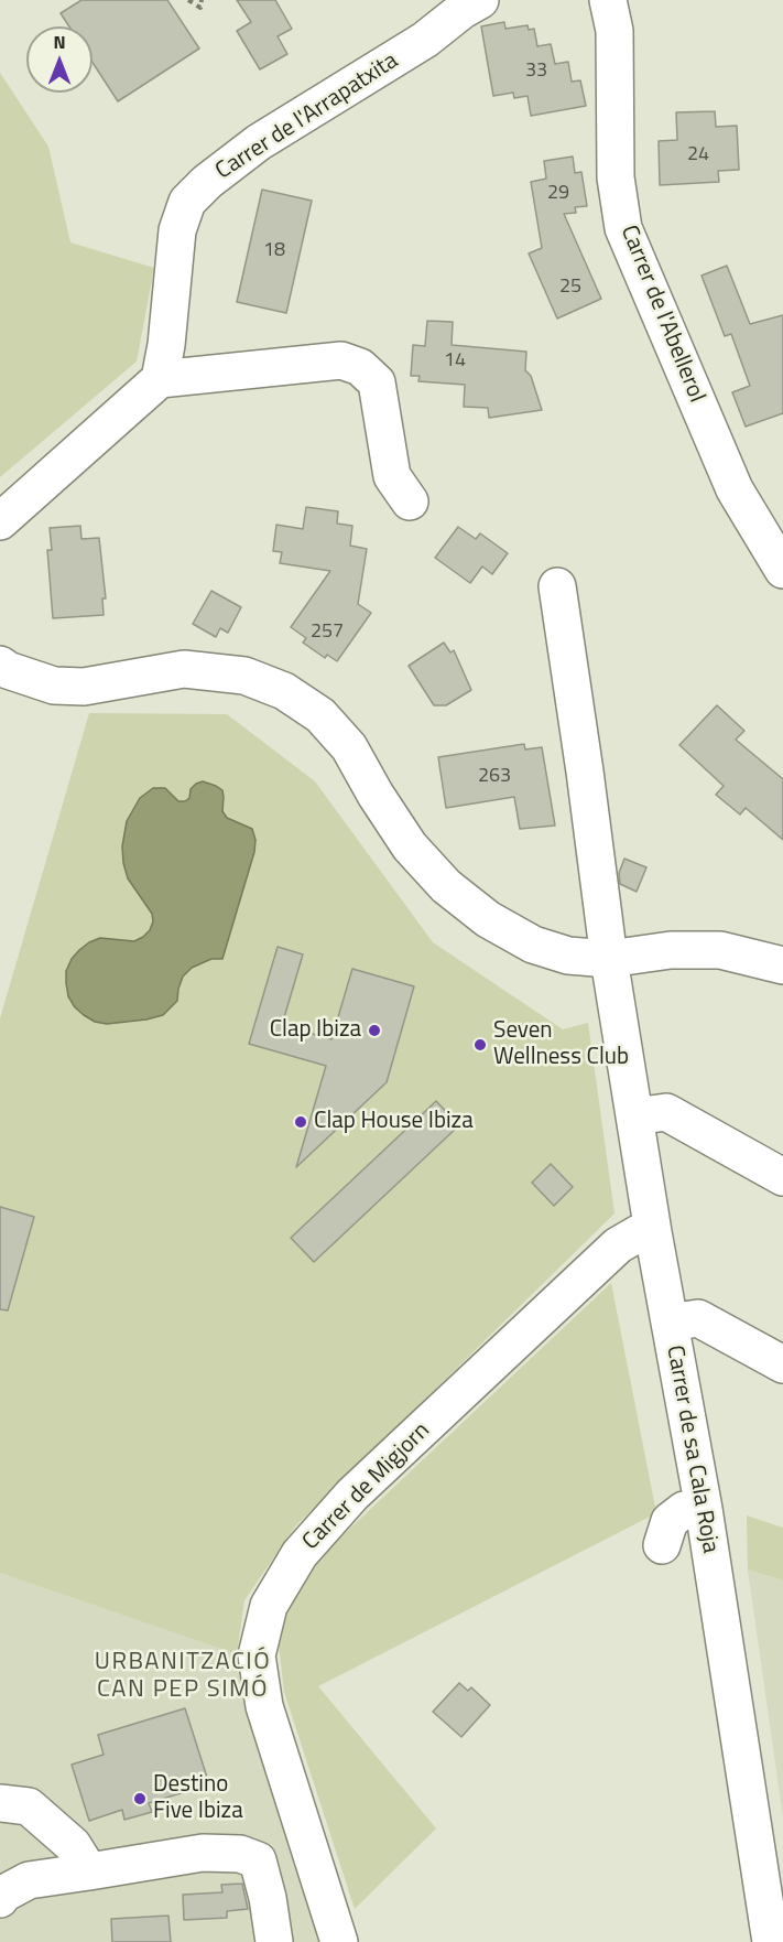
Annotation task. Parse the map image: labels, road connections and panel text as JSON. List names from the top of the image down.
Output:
{
  "streets": {
    "street": [
      "Carrer de l'Arrapatxita",
      "Carrer de l'Abellerol",
      "Carrer de sa Cala Roja",
      "Carrer de Migjorn"
    ]
  },
  "crossings": [
    ["Carrer de sa Cala Roja", "Carrer de Migjorn"]
  ],
  "districts": ["URBANITZACIÓ CAN PEP SIMÓ"],
  "places": [
    "Clap Ibiza",
    "Seven Wellness Club",
    "Clap House Ibiza",
    "Destino Five Ibiza"
  ],
  "house_numbers": [
    "33",
    "24",
    "29",
    "18",
    "25",
    "14",
    "257",
    "263"
  ],
  "north": "top"
}
